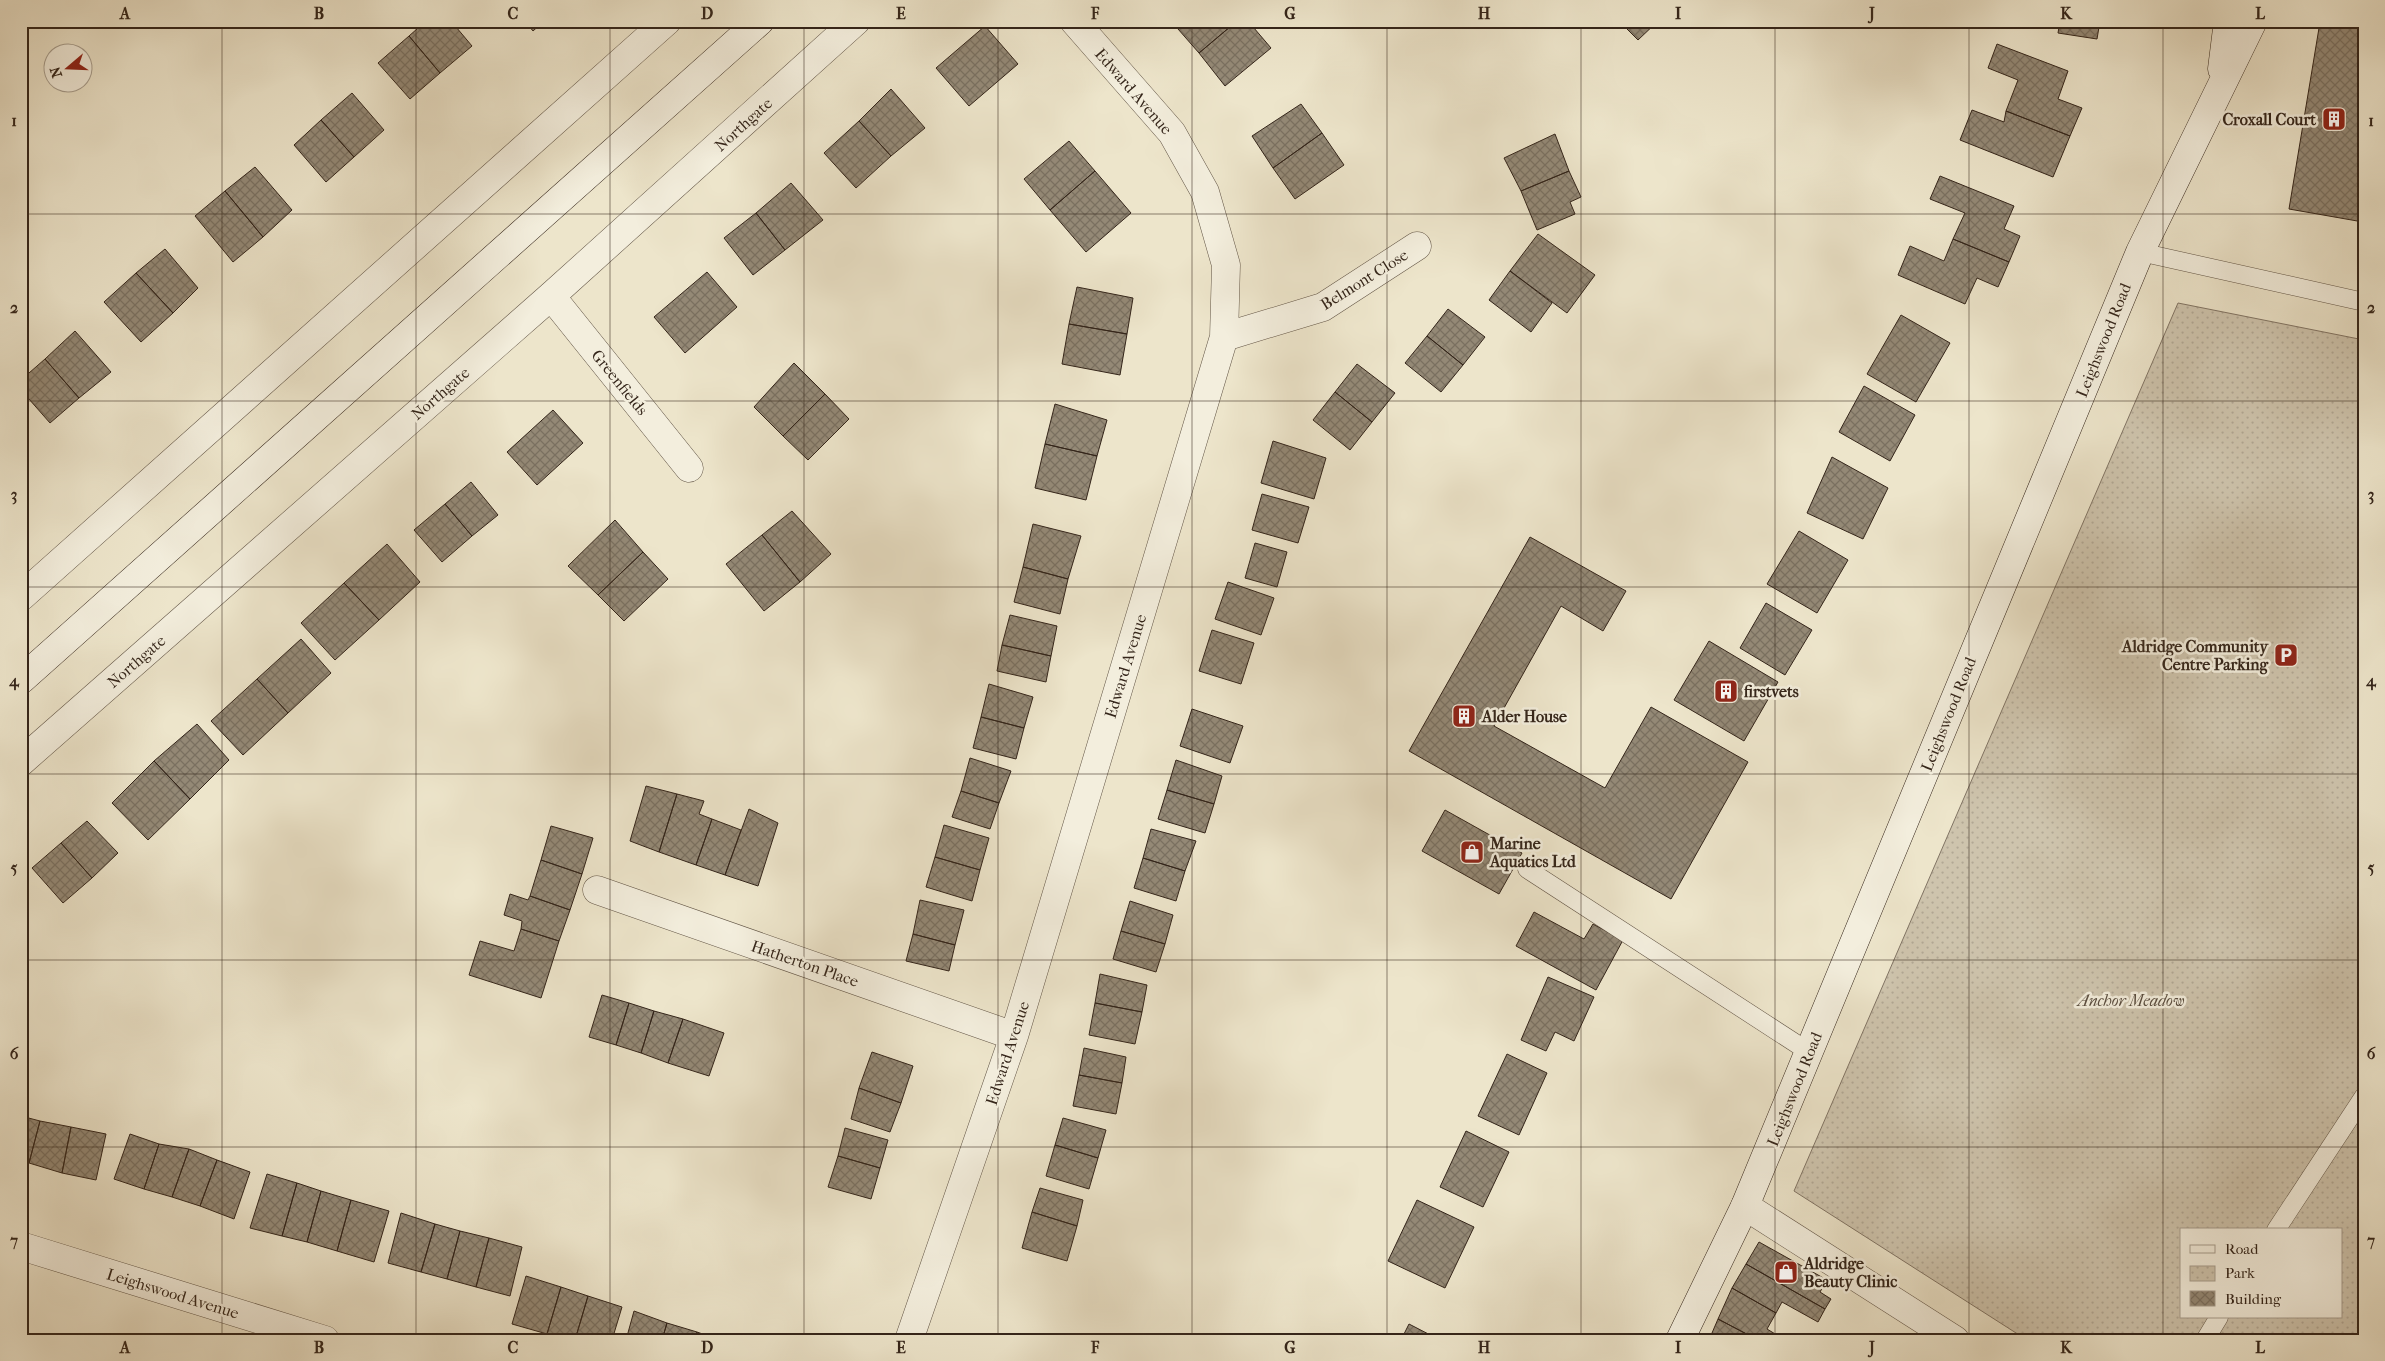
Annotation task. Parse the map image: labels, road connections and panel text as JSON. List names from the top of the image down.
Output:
{
  "streets": {
    "street": [
      "Edward Avenue",
      "Northgate",
      "Belmont Close",
      "Leighswood Road",
      "Greenfields",
      "Hatherton Place",
      "Leighswood Avenue"
    ]
  },
  "crossings": [
    ["Edward Avenue", "Belmont Close"],
    ["Edward Avenue", "Hatherton Place"],
    ["Northgate", "Greenfields"]
  ],
  "parks": ["Anchor Meadow"],
  "places": {
    "building": ["Croxall Court", "firstvets", "Alder House"],
    "parking": ["Aldridge Community Centre Parking"],
    "shop": ["Marine Aquatics Ltd", "Aldridge Beauty Clinic"]
  },
  "legend": ["Road", "Park", "Building"],
  "north": "left",
  "grid": {
    "columns": [
      "A",
      "B",
      "C",
      "D",
      "E",
      "F",
      "G",
      "H",
      "I",
      "J",
      "K",
      "L"
    ],
    "rows": [
      "1",
      "2",
      "3",
      "4",
      "5",
      "6",
      "7"
    ]
  }
}
